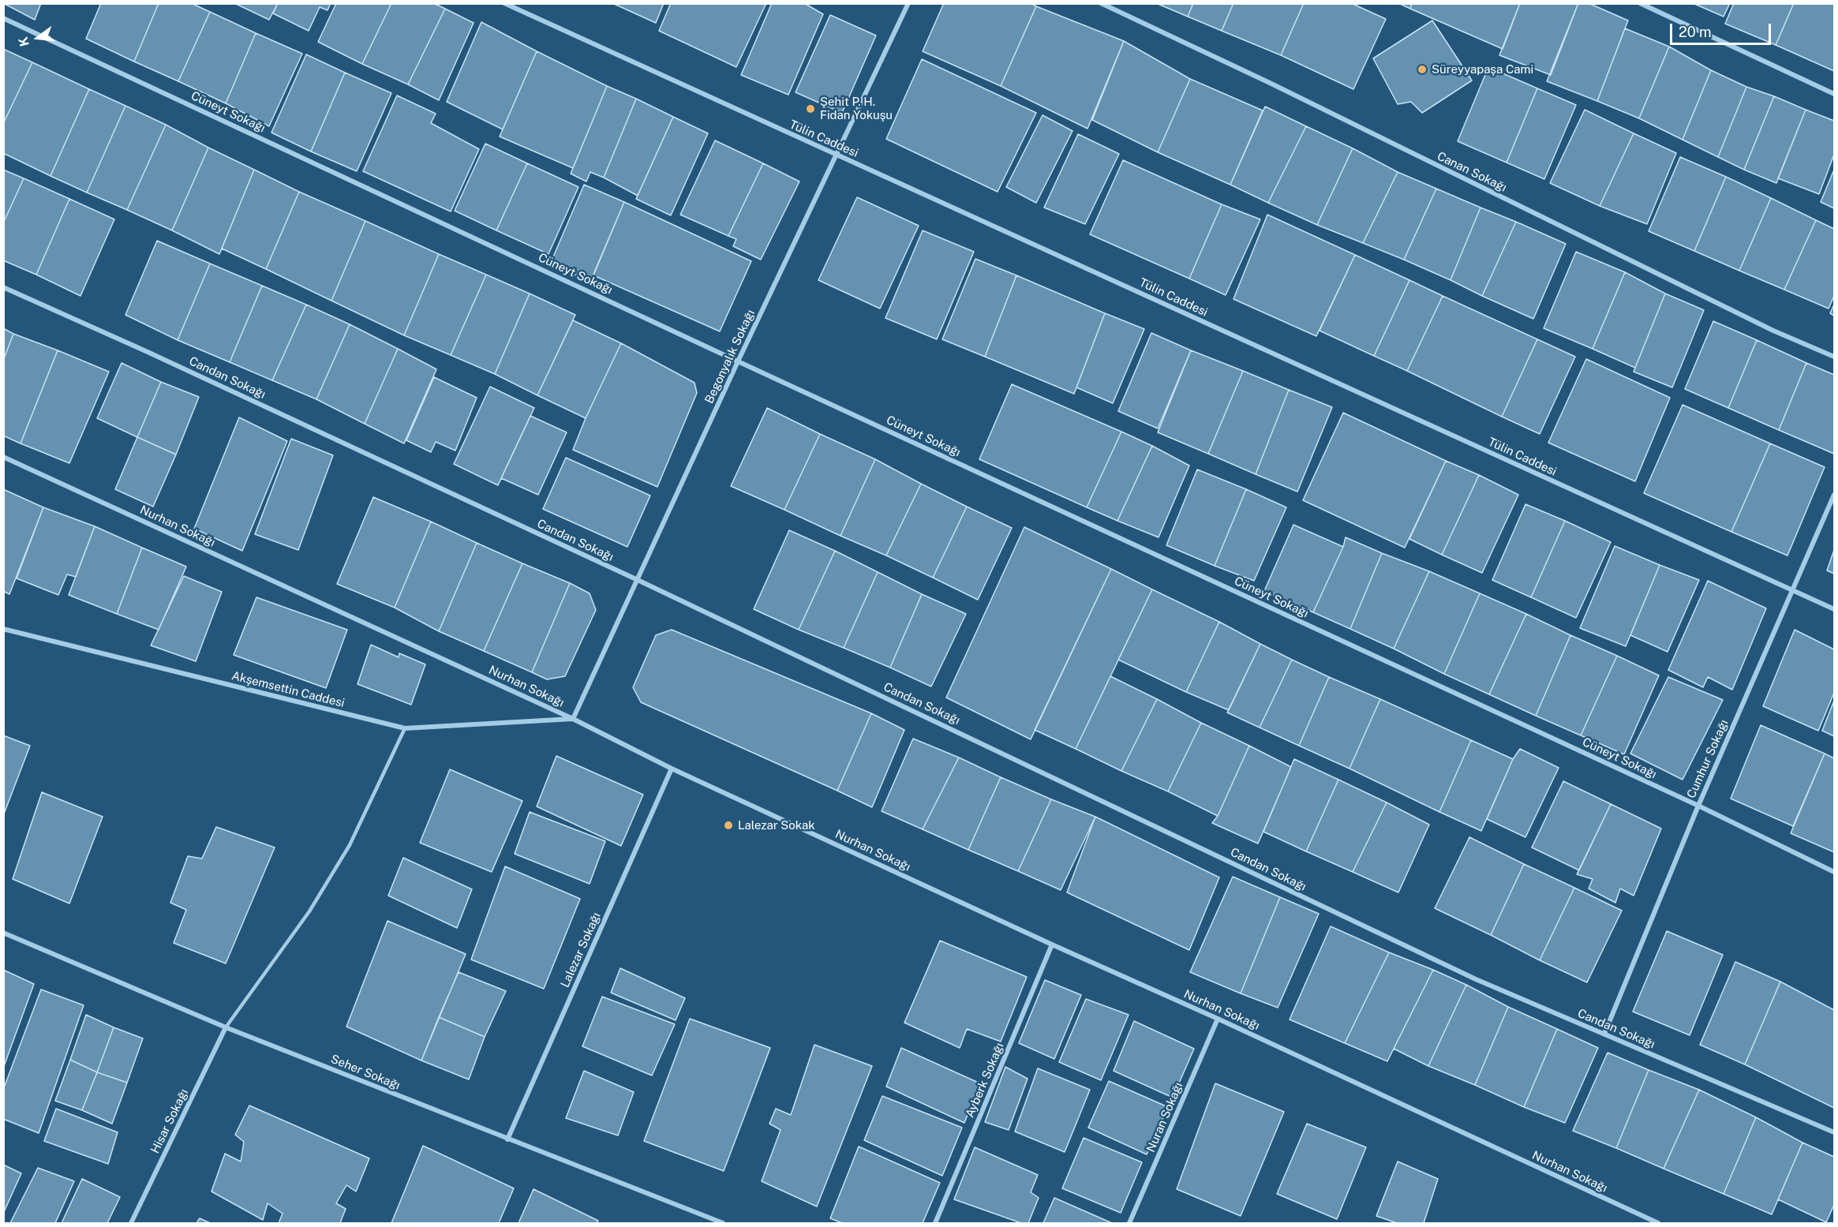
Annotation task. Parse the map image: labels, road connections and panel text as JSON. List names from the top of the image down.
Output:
{
  "streets": {
    "street": [
      "Cüneyt Sokağı",
      "Tülin Caddesi",
      "Canan Sokağı",
      "Begonyalık Sokağı",
      "Candan Sokağı",
      "Nurhan Sokağı",
      "Akşemsettin Caddesi",
      "Cumhur Sokağı",
      "Lalezar Sokağı",
      "Seher Sokağı",
      "Ayberk Sokağı",
      "Nuran Sokağı",
      "Hisar Sokağı"
    ]
  },
  "crossings": [
    ["Cüneyt Sokağı", "Begonyalık Sokağı"],
    ["Cüneyt Sokağı", "Cumhur Sokağı"],
    ["Tülin Caddesi", "Begonyalık Sokağı"],
    ["Tülin Caddesi", "Cumhur Sokağı"],
    ["Begonyalık Sokağı", "Candan Sokağı"],
    ["Begonyalık Sokağı", "Nurhan Sokağı"],
    ["Begonyalık Sokağı", "Akşemsettin Caddesi"],
    ["Candan Sokağı", "Cumhur Sokağı"],
    ["Nurhan Sokağı", "Akşemsettin Caddesi"],
    ["Nurhan Sokağı", "Lalezar Sokağı"],
    ["Nurhan Sokağı", "Ayberk Sokağı"],
    ["Nurhan Sokağı", "Nuran Sokağı"],
    ["Lalezar Sokağı", "Seher Sokağı"],
    ["Seher Sokağı", "Hisar Sokağı"]
  ],
  "places": ["Süreyyapaşa Cami", "Şehit P. H. Fidan Yokuşu", "Lalezar Sokak"],
  "scale_bar": "20 m",
  "north": "left"
}
